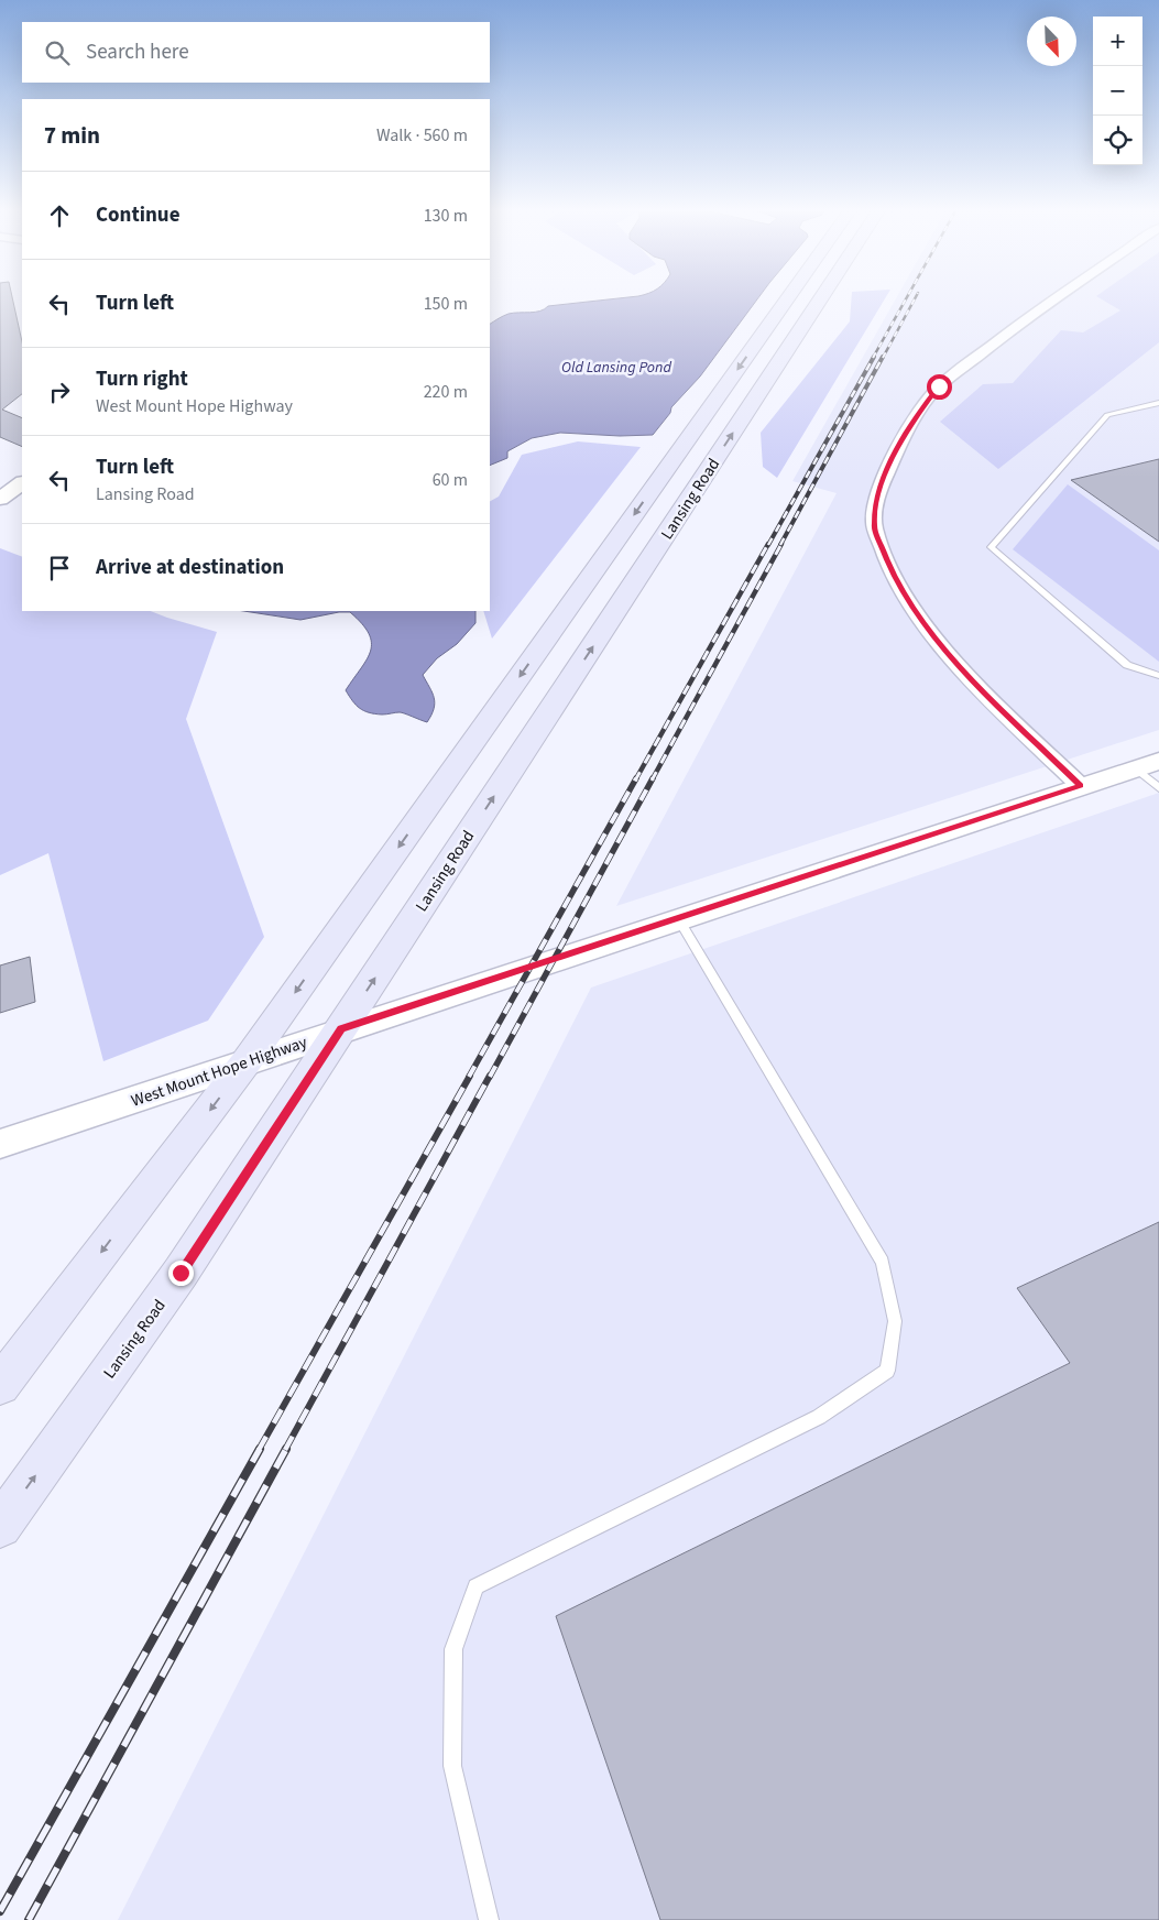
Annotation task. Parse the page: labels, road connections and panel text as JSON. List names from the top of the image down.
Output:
{
  "streets": {
    "main road": ["Lansing Road"],
    "street": ["West Mount Hope Highway"]
  },
  "crossings": [
    ["Lansing Road", "West Mount Hope Highway"]
  ],
  "water": ["Old Lansing Pond"],
  "north": "bottom right",
  "page": {
    "map_buttons": ["+", "−"],
    "search": "Search here",
    "heading": ["7 min", "Walk · 560 m"],
    "list": [
      ["Continue", "130 m"],
      ["Turn left", "150 m"],
      ["Turn right", "West Mount Hope Highway", "220 m"],
      ["Turn left", "Lansing Road", "60 m"],
      "Arrive at destination"
    ]
  }
}
